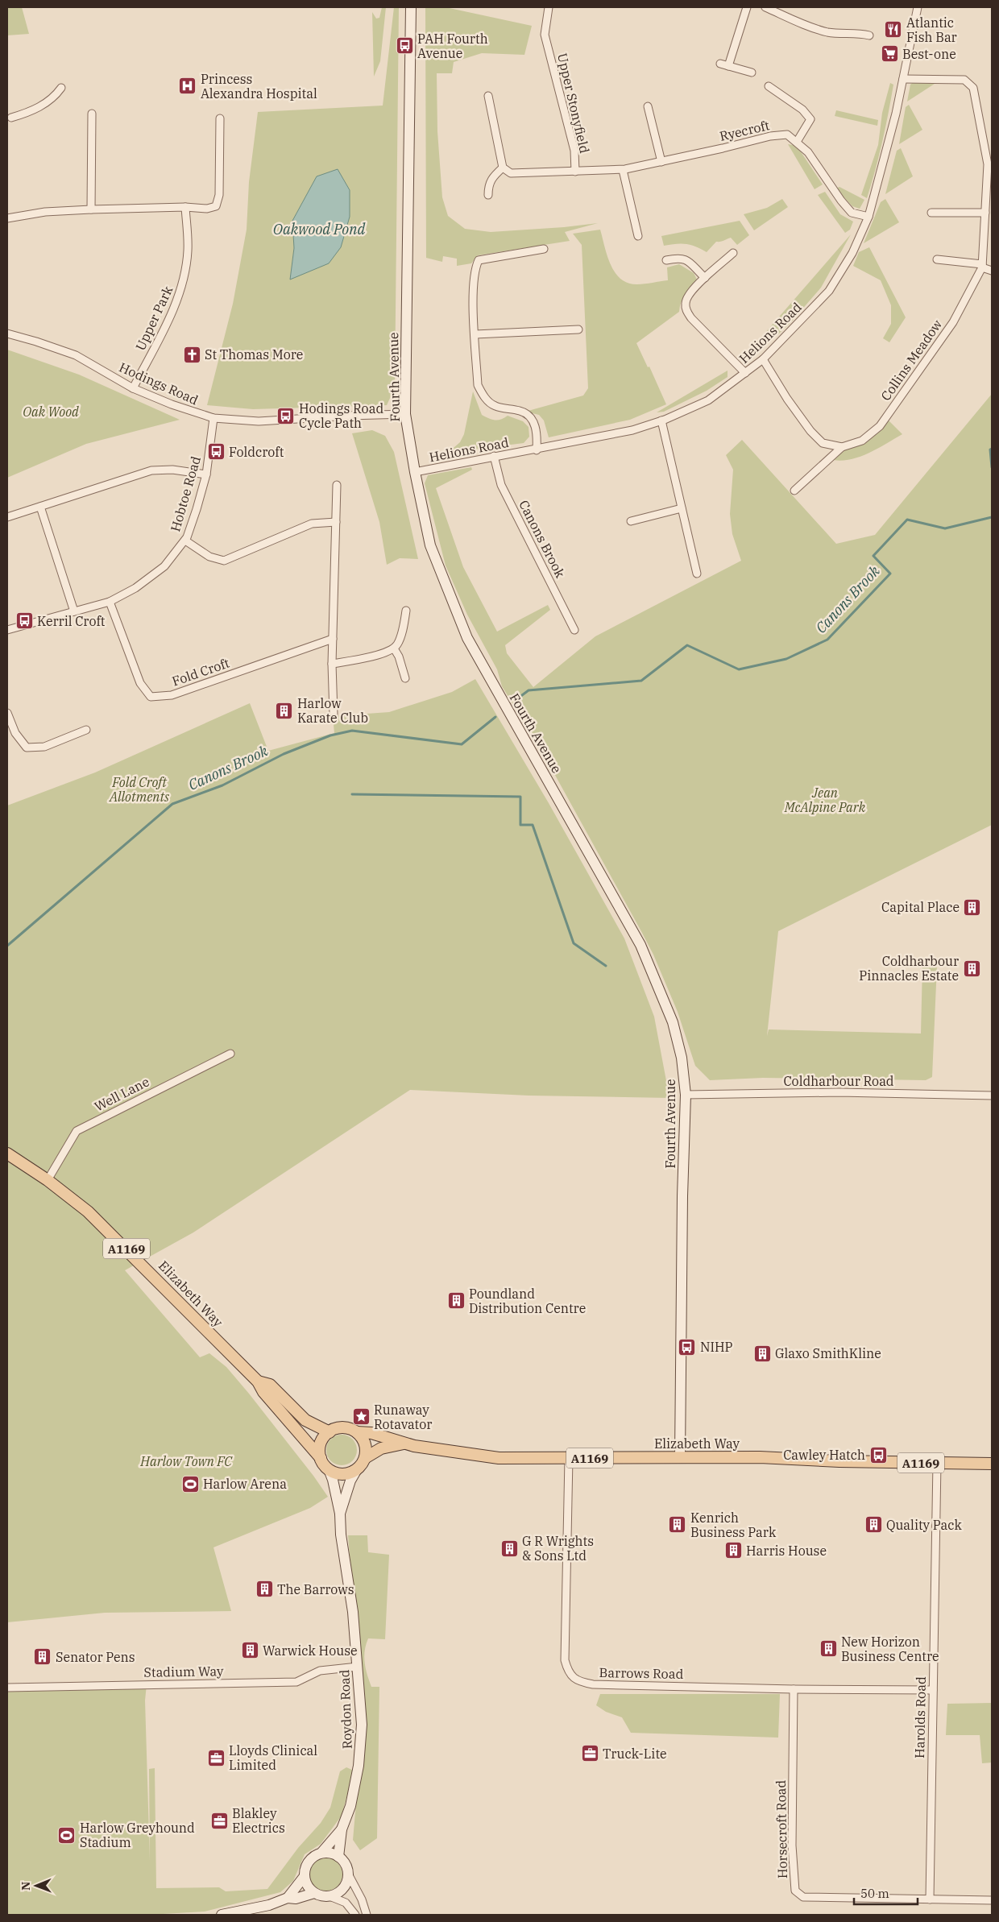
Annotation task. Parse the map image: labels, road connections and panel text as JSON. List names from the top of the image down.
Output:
{
  "streets": {
    "main road": ["A1169", "Elizabeth Way"],
    "street": [
      "Upper Stonyfield",
      "Ryecroft",
      "Upper Park",
      "Helions Road",
      "Collins Meadow",
      "Fourth Avenue",
      "Hodings Road",
      "Hobtoe Road",
      "Canons Brook",
      "Fold Croft",
      "Coldharbour Road",
      "Well Lane",
      "Stadium Way",
      "Barrows Road",
      "Roydon Road",
      "Harolds Road",
      "Horsecroft Road"
    ]
  },
  "crossings": [
    ["Upper Stonyfield", "Ryecroft"],
    ["Ryecroft", "Helions Road"],
    ["Upper Park", "Hodings Road"],
    ["Helions Road", "Collins Meadow"],
    ["Helions Road", "Fourth Avenue"],
    ["Helions Road", "Canons Brook"],
    ["Fourth Avenue", "Hodings Road"],
    ["Fourth Avenue", "Coldharbour Road"],
    ["Fourth Avenue", "Elizabeth Way"],
    ["Hodings Road", "Hobtoe Road"],
    ["Hobtoe Road", "Fold Croft"],
    ["Well Lane", "Elizabeth Way"],
    ["Elizabeth Way", "Barrows Road"],
    ["Elizabeth Way", "Roydon Road"],
    ["Elizabeth Way", "Harolds Road"],
    ["Stadium Way", "Roydon Road"],
    ["Barrows Road", "Harolds Road"],
    ["Barrows Road", "Horsecroft Road"],
    ["Harolds Road", "Horsecroft Road"]
  ],
  "water": ["Oakwood Pond", "Canons Brook"],
  "parks": [
    "Oak Wood",
    "Fold Croft Allotments",
    "Jean McAlpine Park",
    "Harlow Town FC"
  ],
  "places": {
    "restaurant": ["Atlantic Fish Bar"],
    "bus stop": [
      "PAH Fourth Avenue",
      "Hodings Road Cycle Path",
      "Foldcroft",
      "Kerril Croft",
      "NIHP",
      "Cawley Hatch"
    ],
    "supermarket": ["Best-one"],
    "hospital": ["Princess Alexandra Hospital"],
    "church": ["St Thomas More"],
    "building": [
      "Harlow Karate Club",
      "Capital Place",
      "Coldharbour Pinnacles Estate",
      "Poundland Distribution Centre",
      "Glaxo SmithKline",
      "Kenrich Business Park",
      "Quality Pack",
      "G R Wrights & Sons Ltd",
      "Harris House",
      "The Barrows",
      "New Horizon Business Centre",
      "Warwick House",
      "Senator Pens"
    ],
    "place": ["Runaway Rotavator"],
    "sports": ["Harlow Arena", "Harlow Greyhound Stadium"],
    "office": ["Truck-Lite", "Lloyds Clinical Limited", "Blakley Electrics"]
  },
  "scale_bar": "50 m",
  "north": "left"
}
